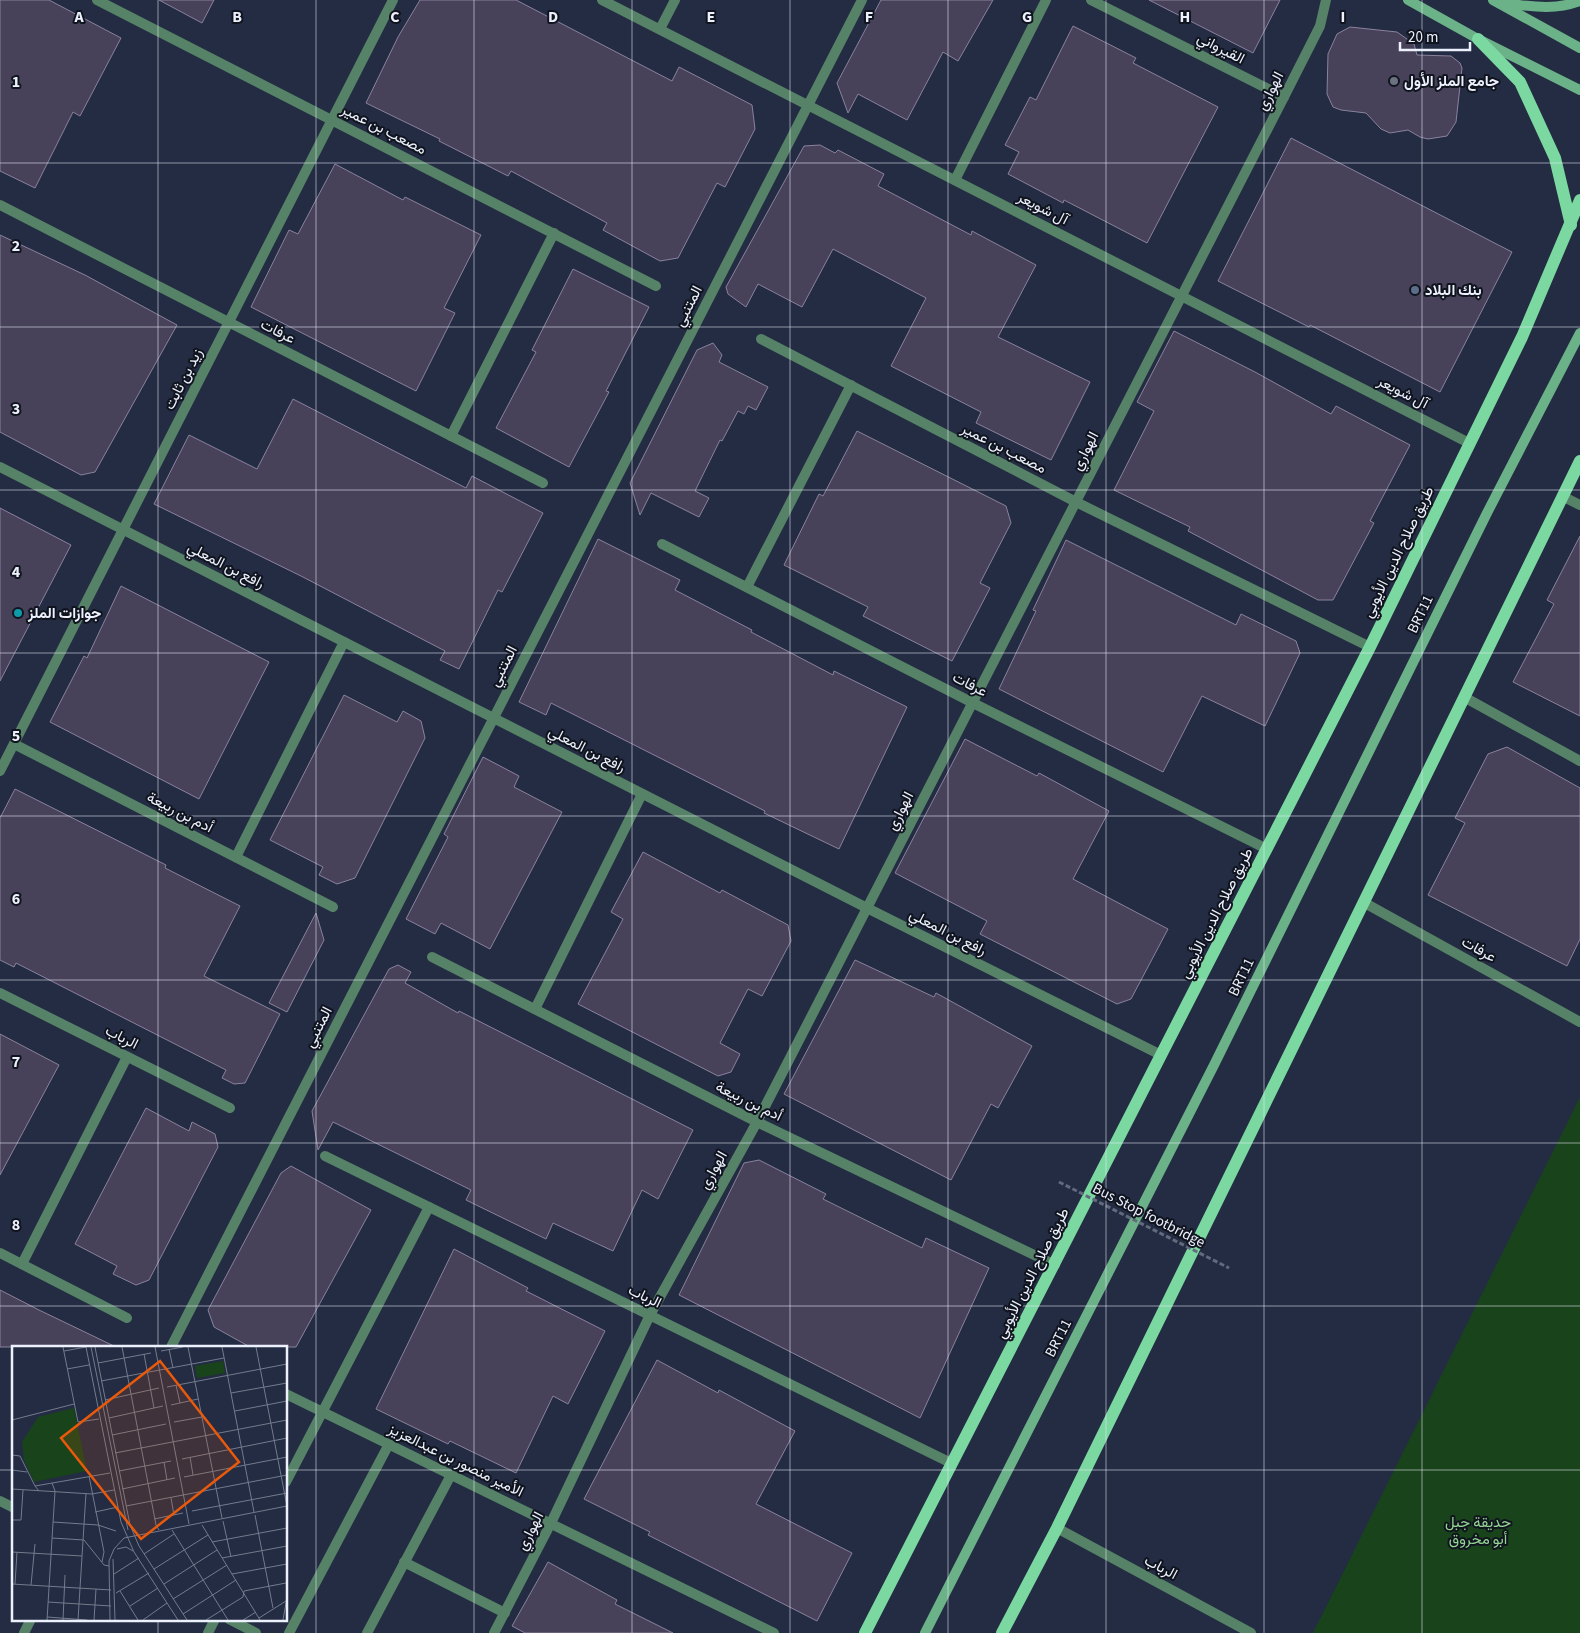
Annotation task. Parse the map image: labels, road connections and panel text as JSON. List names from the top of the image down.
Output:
{
  "streets": {
    "main road": ["طريق صلاح الدين الأيوبي", "BRT11"],
    "street": [
      "القيرواني",
      "الهواري",
      "مصعب بن عمير",
      "آل شويعر",
      "المتنبي",
      "عرفات",
      "زيد بن ثابت",
      "رافع بن المعلي",
      "أدم بن ربيعة",
      "الرباب",
      "الأمير منصور بن عبدالعزيز"
    ],
    "path": ["Bus Stop footbridge"]
  },
  "crossings": [
    ["القيرواني", "الهواري"],
    ["الهواري", "مصعب بن عمير"],
    ["الهواري", "آل شويعر"],
    ["الهواري", "عرفات"],
    ["الهواري", "رافع بن المعلي"],
    ["الهواري", "أدم بن ربيعة"],
    ["الهواري", "الرباب"],
    ["الهواري", "الأمير منصور بن عبدالعزيز"],
    ["مصعب بن عمير", "زيد بن ثابت"],
    ["مصعب بن عمير", "طريق صلاح الدين الأيوبي"],
    ["آل شويعر", "المتنبي"],
    ["آل شويعر", "طريق صلاح الدين الأيوبي"],
    ["المتنبي", "رافع بن المعلي"],
    ["عرفات", "زيد بن ثابت"],
    ["عرفات", "طريق صلاح الدين الأيوبي"],
    ["زيد بن ثابت", "رافع بن المعلي"],
    ["زيد بن ثابت", "أدم بن ربيعة"],
    ["طريق صلاح الدين الأيوبي", "رافع بن المعلي"],
    ["طريق صلاح الدين الأيوبي", "أدم بن ربيعة"],
    ["طريق صلاح الدين الأيوبي", "الرباب"]
  ],
  "parks": ["حديقة جبل أبو مخروق"],
  "places": ["جامع الملز الأول", "بنك البلاد", "جوازات الملز"],
  "scale_bar": "20 m",
  "grid": {
    "columns": [
      "A",
      "B",
      "C",
      "D",
      "E",
      "F",
      "G",
      "H",
      "I"
    ],
    "rows": [
      "1",
      "2",
      "3",
      "4",
      "5",
      "6",
      "7",
      "8"
    ]
  }
}
